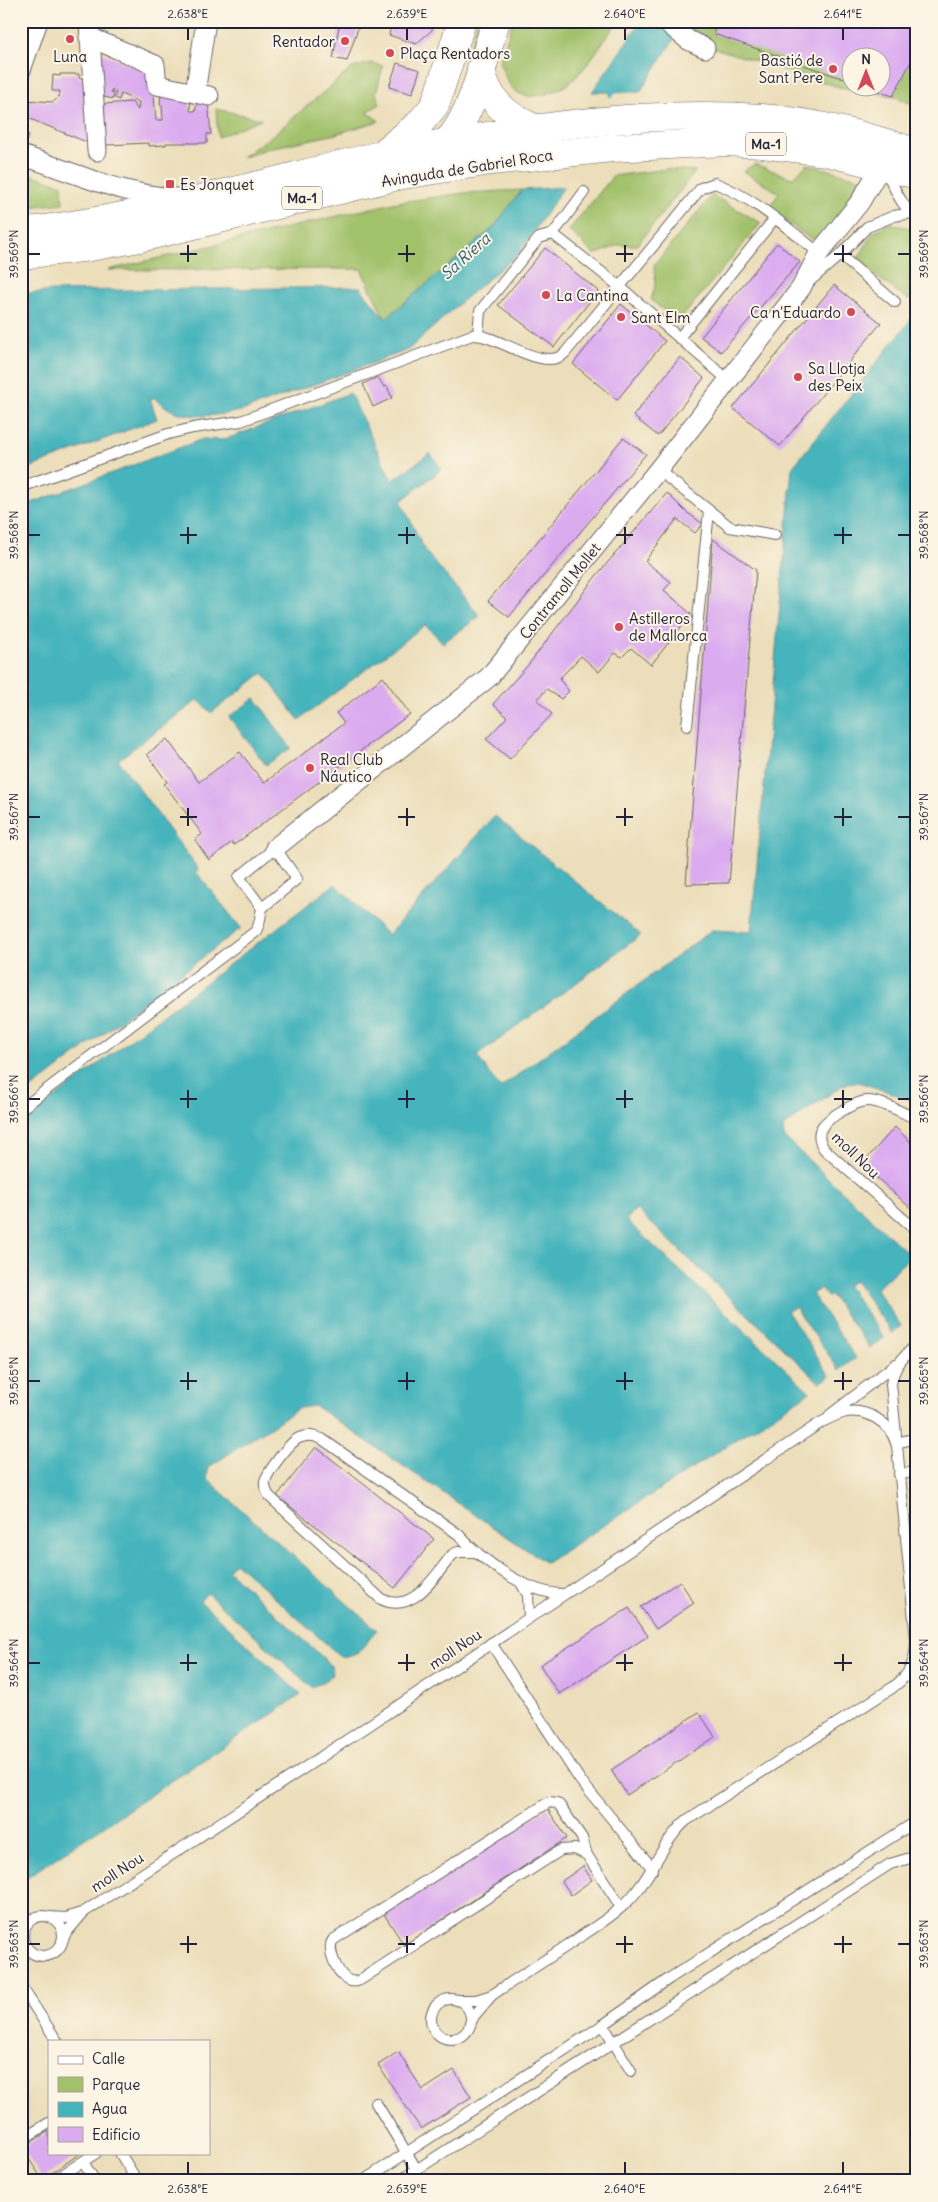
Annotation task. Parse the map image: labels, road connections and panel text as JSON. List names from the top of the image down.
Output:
{
  "streets": {
    "main road": ["Ma-1", "Avinguda de Gabriel Roca"],
    "street": ["Contramoll Mollet"],
    "lane": ["moll Nou"]
  },
  "crossings": [
    ["Avinguda de Gabriel Roca", "Contramoll Mollet"]
  ],
  "water": ["Sa Riera"],
  "places": {
    "other": [
      "Luna",
      "Rentador",
      "Plaça Rentadors",
      "Bastió de Sant Pere",
      "La Cantina",
      "Ca n'Eduardo",
      "Sant Elm",
      "Sa Llotja des Peix",
      "Astilleros de Mallorca",
      "Real Club Náutico"
    ],
    "transit": ["Es Jonquet"]
  },
  "legend": [
    "Calle",
    "Parque",
    "Agua",
    "Edificio"
  ],
  "north": "top",
  "coordinates": [
    "2.638°E",
    "2.639°E",
    "2.640°E",
    "2.641°E",
    "39.569°N",
    "39.568°N",
    "39.567°N",
    "39.566°N",
    "39.565°N",
    "39.564°N",
    "39.563°N"
  ]
}
